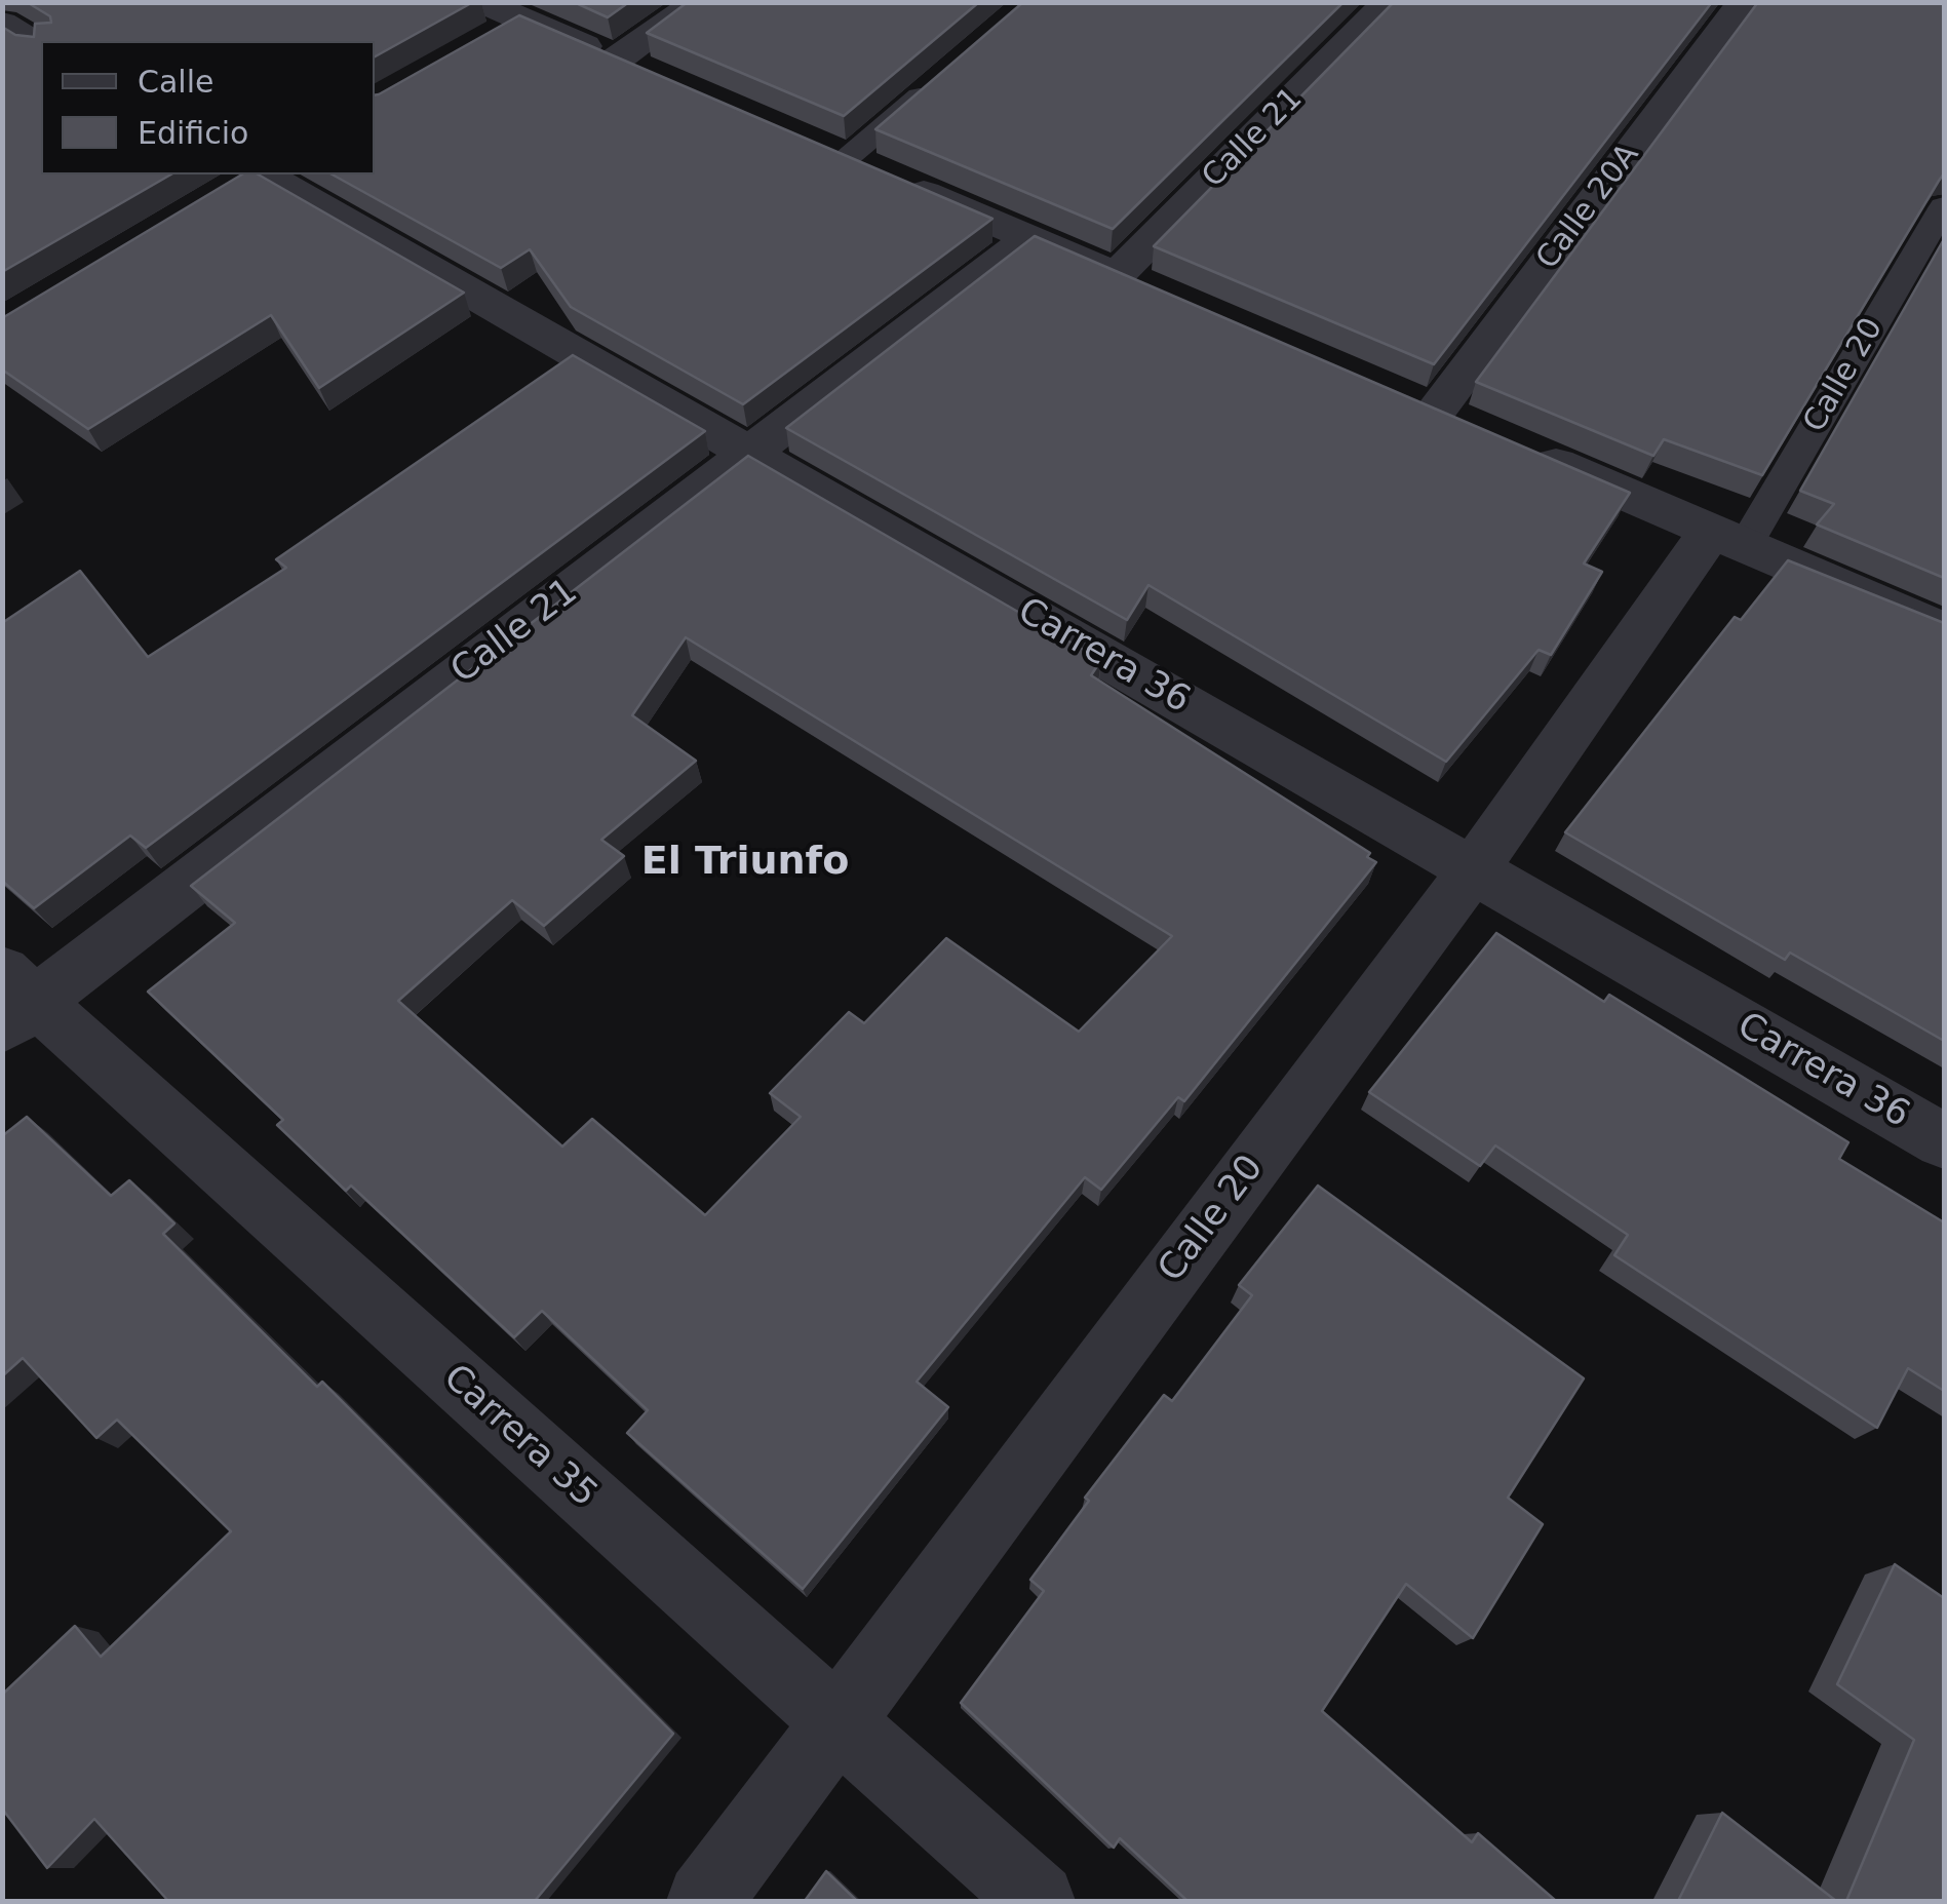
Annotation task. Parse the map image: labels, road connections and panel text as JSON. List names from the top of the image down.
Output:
{
  "streets": {
    "street": [
      "Calle 21",
      "Calle 20A",
      "Calle 20",
      "Carrera 36",
      "Carrera 35"
    ]
  },
  "crossings": [
    ["Calle 21", "Carrera 36"],
    ["Calle 21", "Carrera 35"],
    ["Calle 20", "Carrera 36"],
    ["Calle 20", "Carrera 35"]
  ],
  "districts": ["El Triunfo"],
  "legend": ["Calle", "Edificio"]
}
